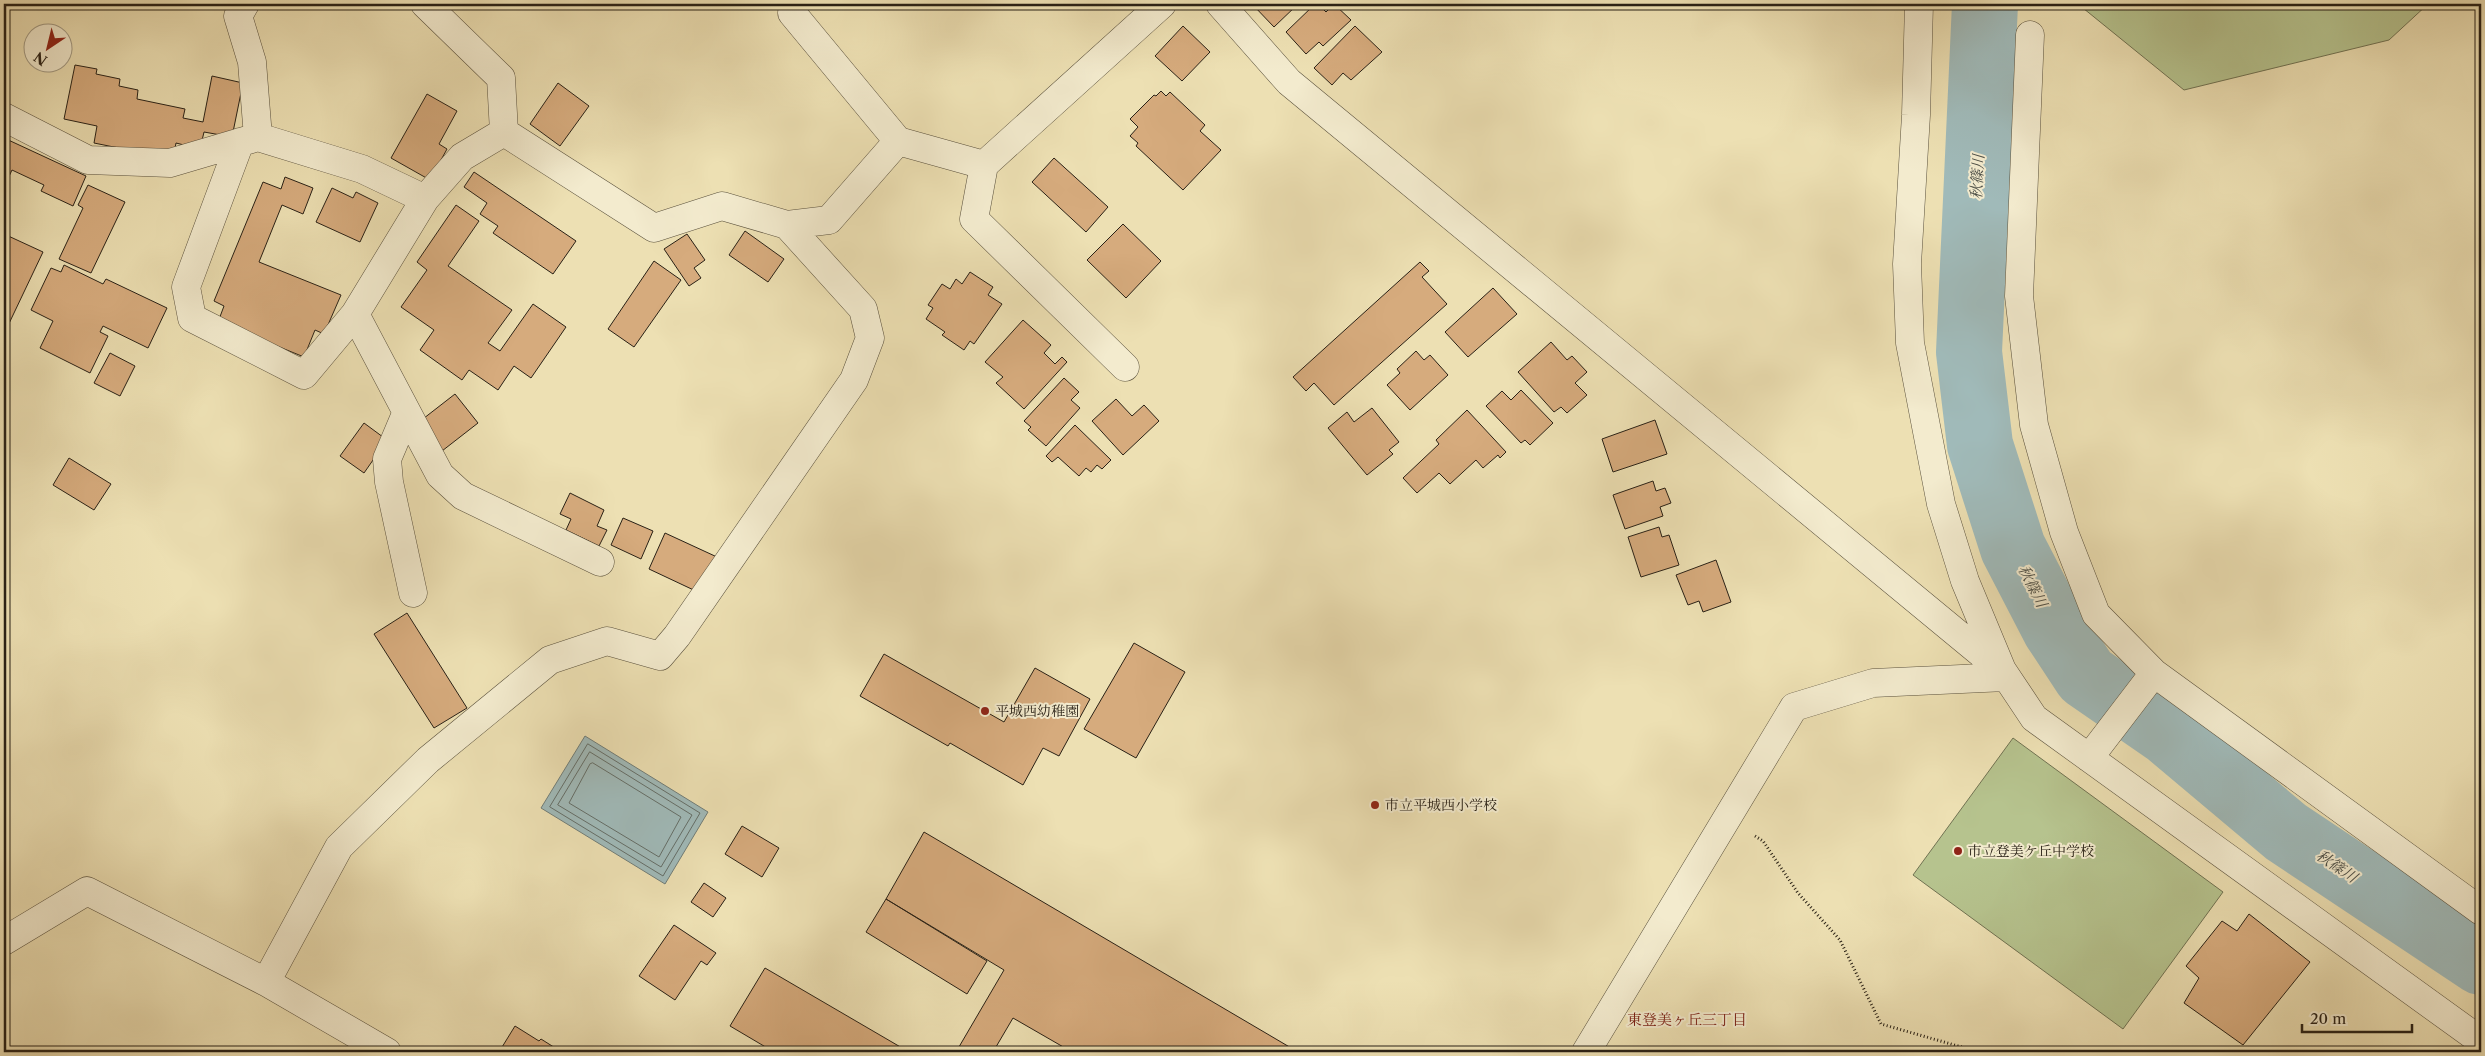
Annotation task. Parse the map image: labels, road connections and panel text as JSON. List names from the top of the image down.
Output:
{
  "districts": ["東登美ヶ丘三丁目"],
  "water": ["秋篠川"],
  "places": ["平城西幼稚園", "市立平城西小学校", "市立登美ケ丘中学校"],
  "scale_bar": "20 m",
  "north": "bottom left"
}
